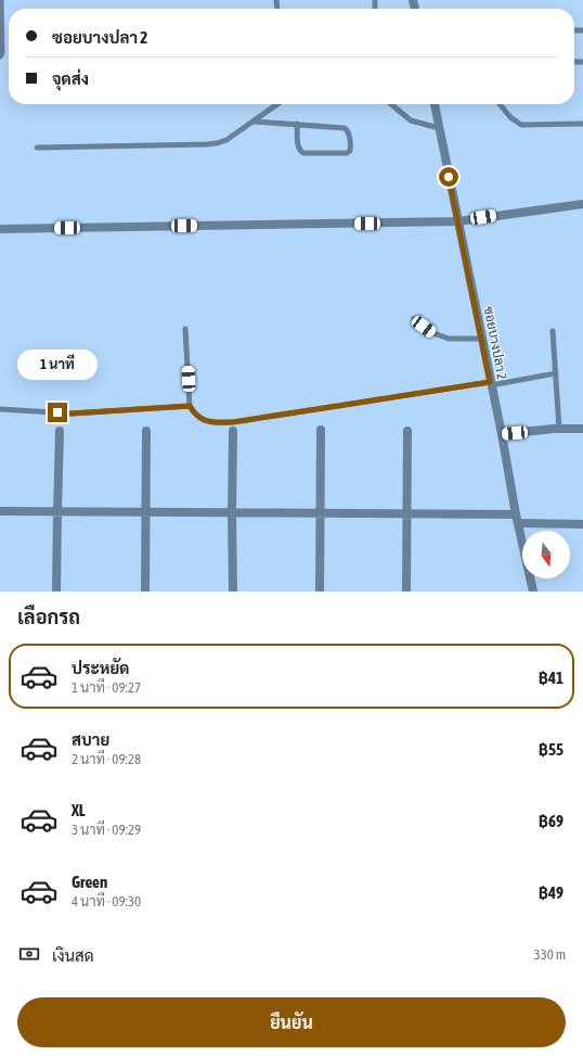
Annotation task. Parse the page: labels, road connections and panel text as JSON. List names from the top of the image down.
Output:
{
  "streets": {
    "street": ["ซอยบางปลา 2"]
  },
  "north": "bottom",
  "page": {
    "banner": ["ซอยบางปลา 2", "จุดส่ง"],
    "bubble": "1 นาที",
    "heading": "เลือกรถ",
    "list": [
      {
        "name": "ประหยัด",
        "note": "1 นาที · 09:27",
        "value": "฿41"
      },
      {
        "name": "สบาย",
        "note": "2 นาที · 09:28",
        "value": "฿55"
      },
      {
        "name": "XL",
        "note": "3 นาที · 09:29",
        "value": "฿69"
      },
      {
        "name": "Green",
        "note": "4 นาที · 09:30",
        "value": "฿49"
      }
    ],
    "pay": ["เงินสด", "330 m"],
    "buttons": "ยืนยัน"
  }
}
